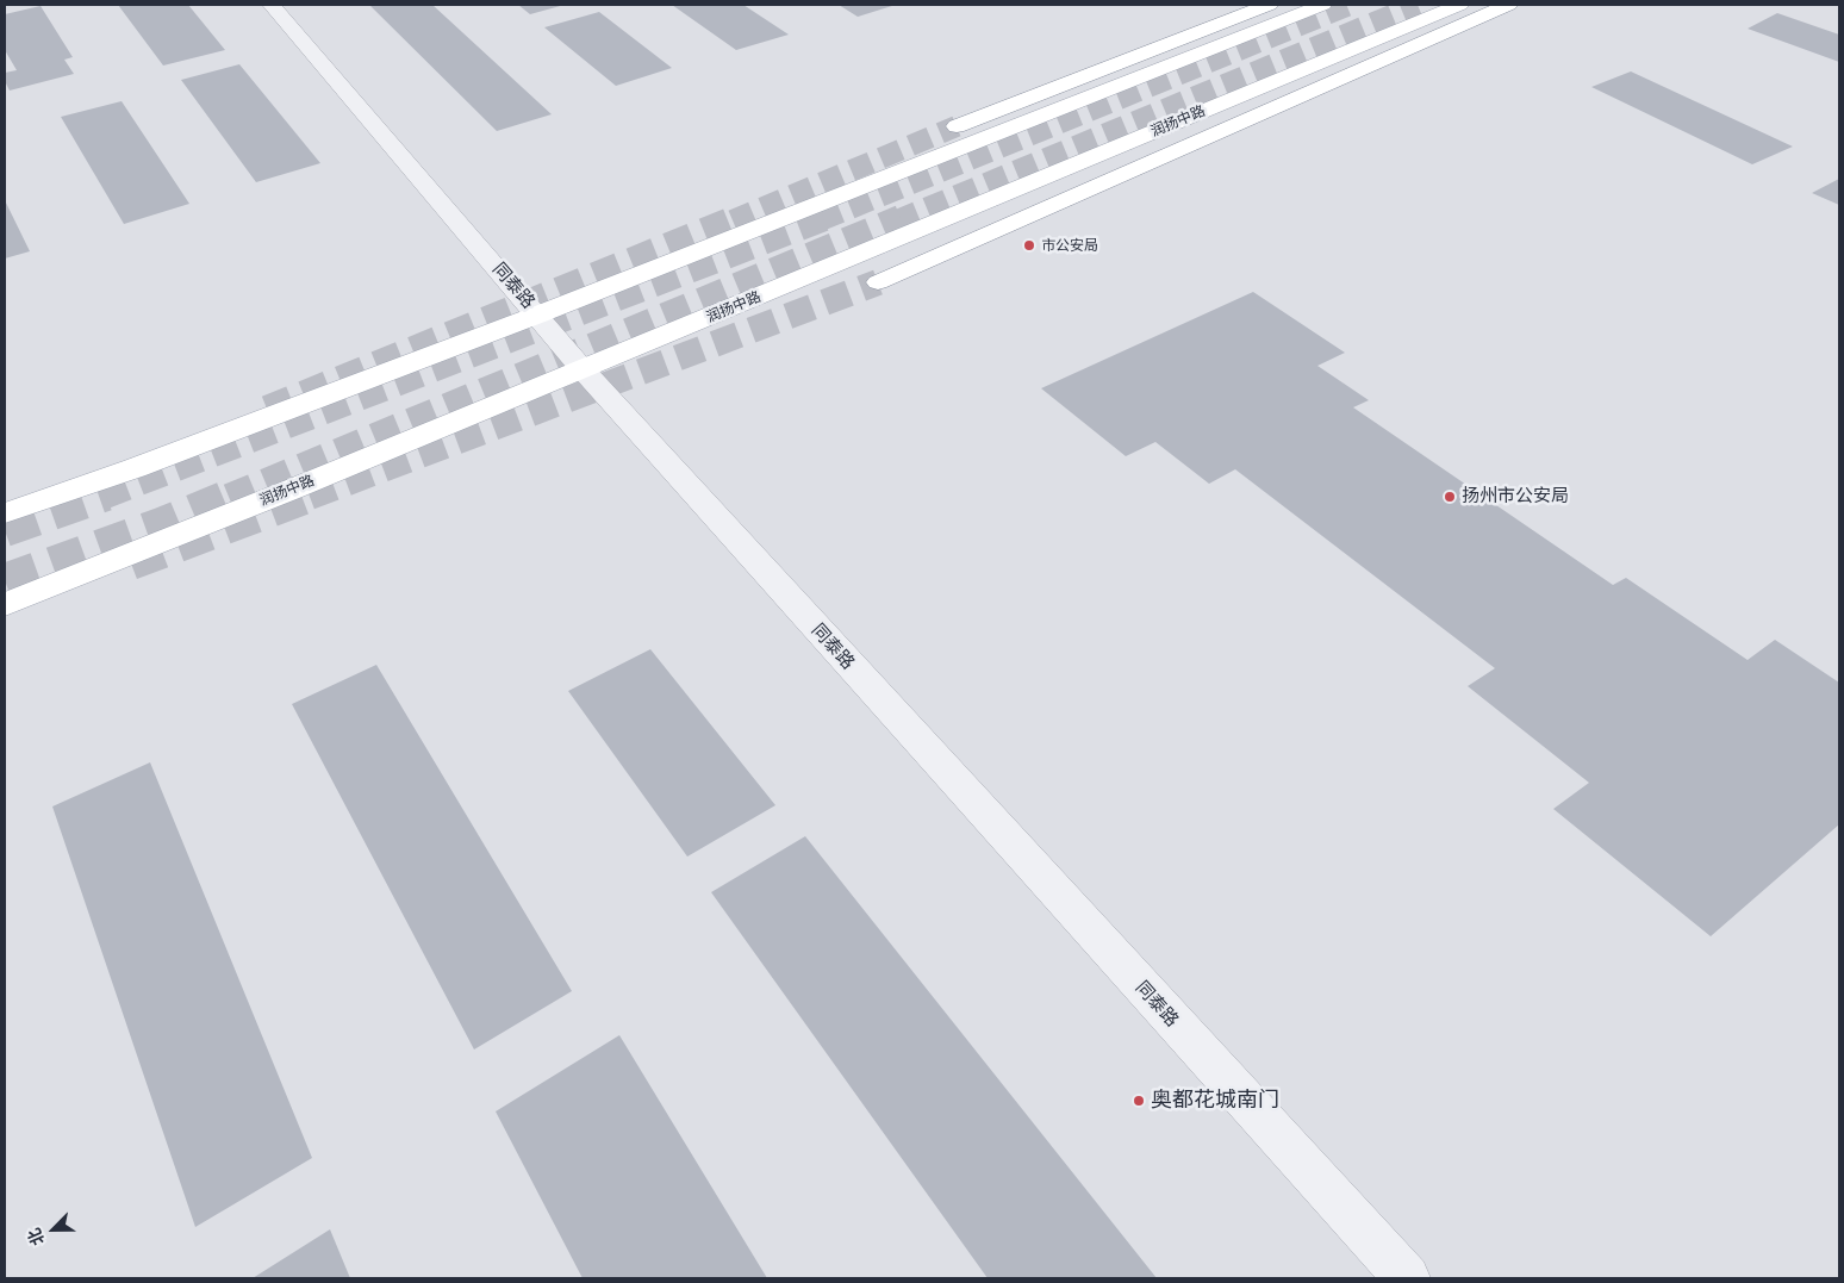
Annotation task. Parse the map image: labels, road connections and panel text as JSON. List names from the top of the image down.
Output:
{
  "streets": {
    "main road": ["润扬中路"],
    "street": ["同泰路"]
  },
  "crossings": [
    ["润扬中路", "同泰路"]
  ],
  "places": ["市公安局", "扬州市公安局", "奥都花城南门"],
  "north": "bottom left"
}
